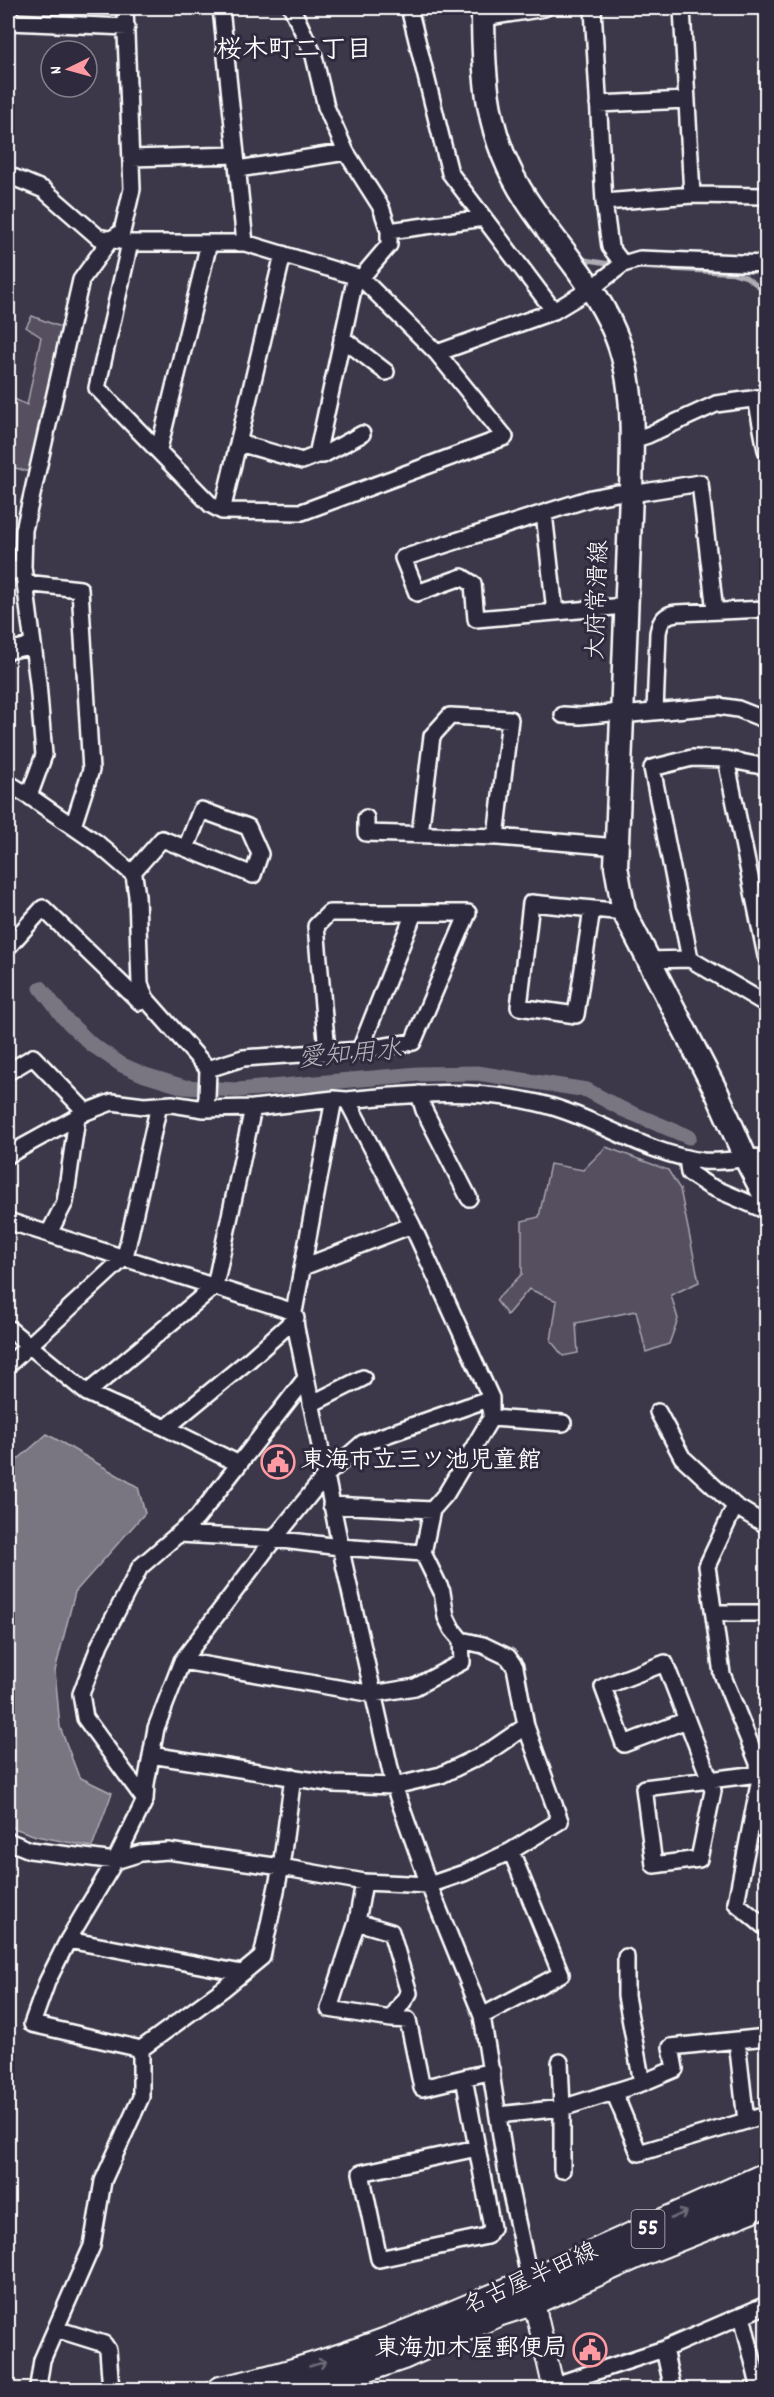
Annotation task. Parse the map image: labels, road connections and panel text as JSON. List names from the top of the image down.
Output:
{
  "streets": {
    "main road": ["大府常滑線", "55", "名古屋半田線"]
  },
  "districts": ["桜木町二丁目"],
  "water": ["愛知用水"],
  "places": {
    "public building": ["東海市立三ツ池児童館", "東海加木屋郵便局"]
  },
  "north": "left"
}
